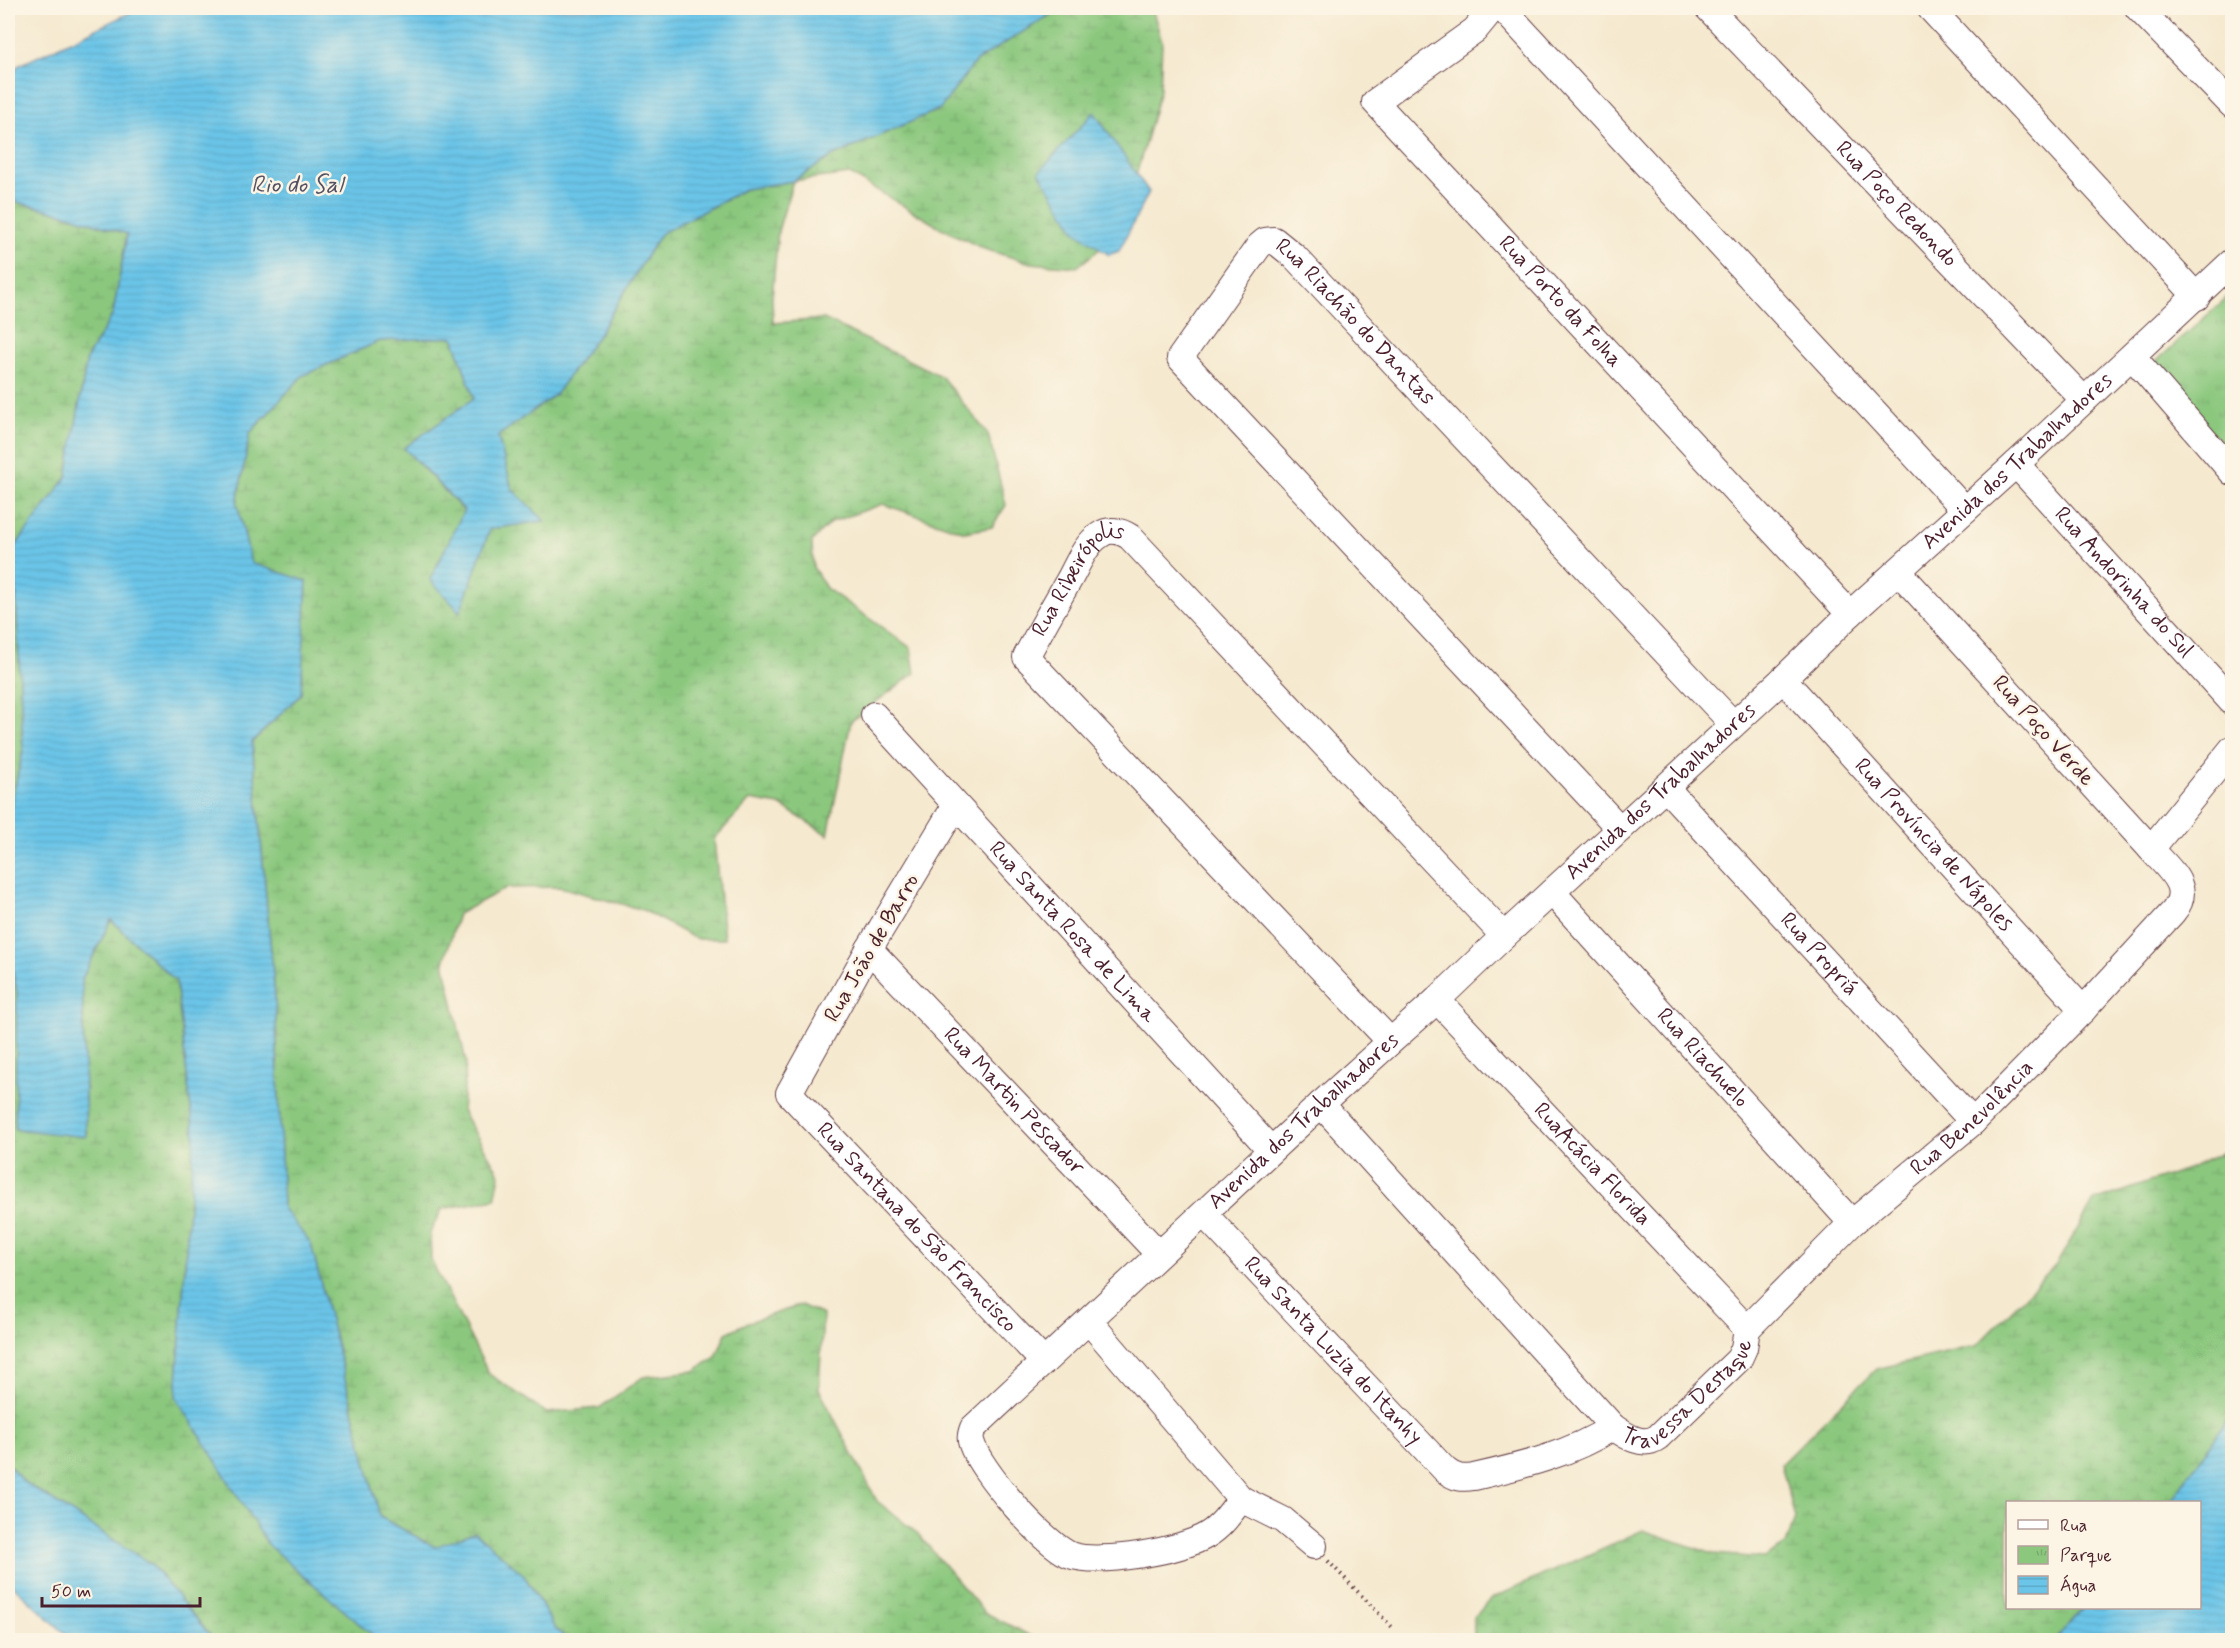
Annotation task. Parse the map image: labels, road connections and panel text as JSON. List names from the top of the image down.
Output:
{
  "streets": {
    "street": [
      "Rua Poço Redondo",
      "Rua Porto da Folha",
      "Rua Riachão do Dantas",
      "Avenida dos Trabalhadores",
      "Rua Andorinha do Sul",
      "Rua Ribeirópolis",
      "Rua Poço Verde",
      "Rua Província de Nápoles",
      "Rua Santa Rosa de Lima",
      "Rua João de Barro",
      "Rua Propriá",
      "Rua Riachuelo",
      "Rua Martin Pescador",
      "Rua Benevolência",
      "RuaAcácia Florida",
      "Rua Santana do São Francisco",
      "Rua Santa Luzia do Itanhy",
      "Travessa Destaque"
    ]
  },
  "crossings": [
    ["Rua Poço Redondo", "Avenida dos Trabalhadores"],
    ["Rua Porto da Folha", "Avenida dos Trabalhadores"],
    ["Rua Riachão do Dantas", "Avenida dos Trabalhadores"],
    ["Avenida dos Trabalhadores", "Rua Andorinha do Sul"],
    ["Avenida dos Trabalhadores", "Rua Ribeirópolis"],
    ["Avenida dos Trabalhadores", "Rua Poço Verde"],
    ["Avenida dos Trabalhadores", "Rua Província de Nápoles"],
    ["Avenida dos Trabalhadores", "Rua Santa Rosa de Lima"],
    ["Avenida dos Trabalhadores", "Rua Propriá"],
    ["Avenida dos Trabalhadores", "Rua Riachuelo"],
    ["Avenida dos Trabalhadores", "Rua Martin Pescador"],
    ["Avenida dos Trabalhadores", "RuaAcácia Florida"],
    ["Avenida dos Trabalhadores", "Rua Santana do São Francisco"],
    ["Avenida dos Trabalhadores", "Rua Santa Luzia do Itanhy"],
    ["Avenida dos Trabalhadores", "Travessa Destaque"],
    ["Rua Poço Verde", "Rua Benevolência"],
    ["Rua Província de Nápoles", "Rua Benevolência"],
    ["Rua Santa Rosa de Lima", "Rua João de Barro"],
    ["Rua João de Barro", "Rua Martin Pescador"],
    ["Rua João de Barro", "Rua Santana do São Francisco"],
    ["Rua Propriá", "Rua Benevolência"],
    ["Rua Riachuelo", "Rua Benevolência"],
    ["Rua Benevolência", "RuaAcácia Florida"],
    ["Rua Benevolência", "Travessa Destaque"],
    ["RuaAcácia Florida", "Travessa Destaque"],
    ["Rua Santa Luzia do Itanhy", "Travessa Destaque"]
  ],
  "water": ["Rio do Sal"],
  "legend": ["Rua", "Parque", "Água"],
  "scale_bar": "50 m"
}
